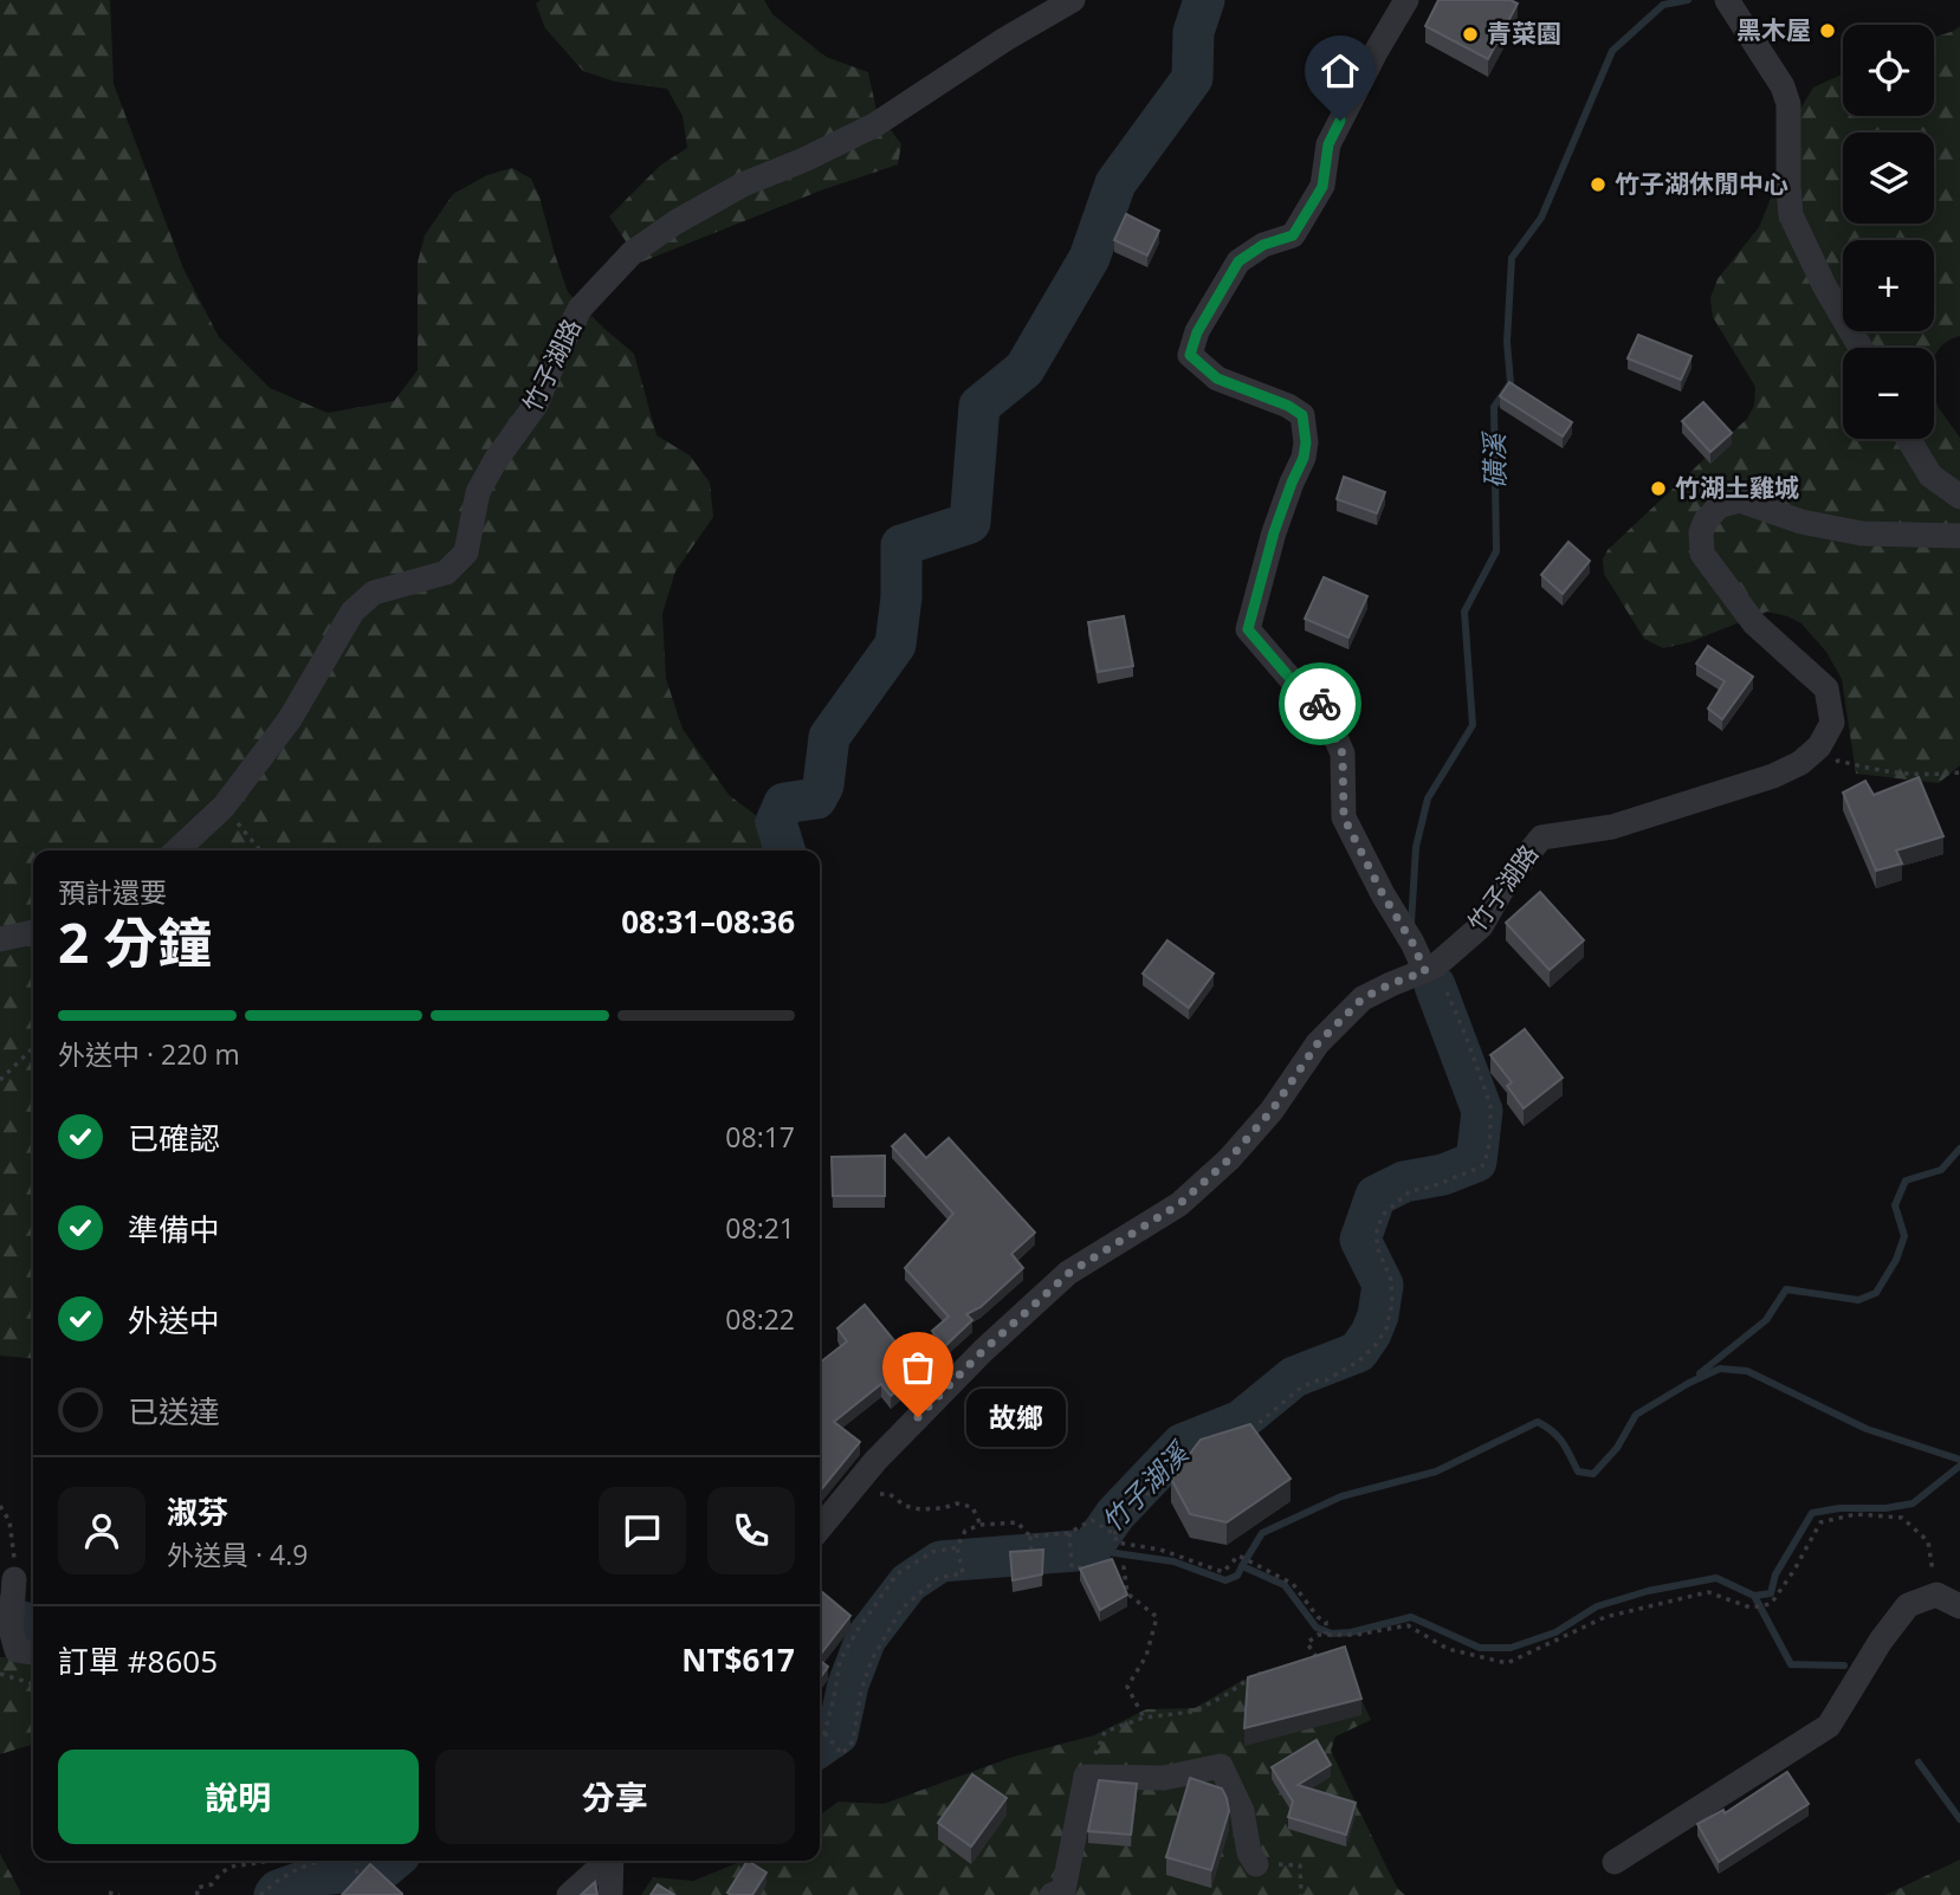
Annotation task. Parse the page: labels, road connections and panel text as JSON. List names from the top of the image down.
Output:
{
  "streets": {
    "street": ["竹子湖路"]
  },
  "water": ["磺溪", "竹子湖溪"],
  "places": [
    "黑木屋",
    "青菜園",
    "竹子湖休閒中心",
    "竹湖土雞城",
    "故鄉"
  ],
  "page": {
    "map_buttons": ["+", "−"],
    "heading": ["2 分鐘", "預計還要", "08:31–08:36"],
    "panel": [
      "淑芬",
      "外送員 · 4.9",
      "訂單 #8605",
      "NT$617"
    ],
    "bar": "外送中 · 220 m",
    "list": [
      ["已確認", "08:17"],
      ["準備中", "08:21"],
      ["外送中", "08:22"],
      "已送達"
    ],
    "bubble": "故鄉",
    "buttons": ["說明", "分享"]
  }
}
